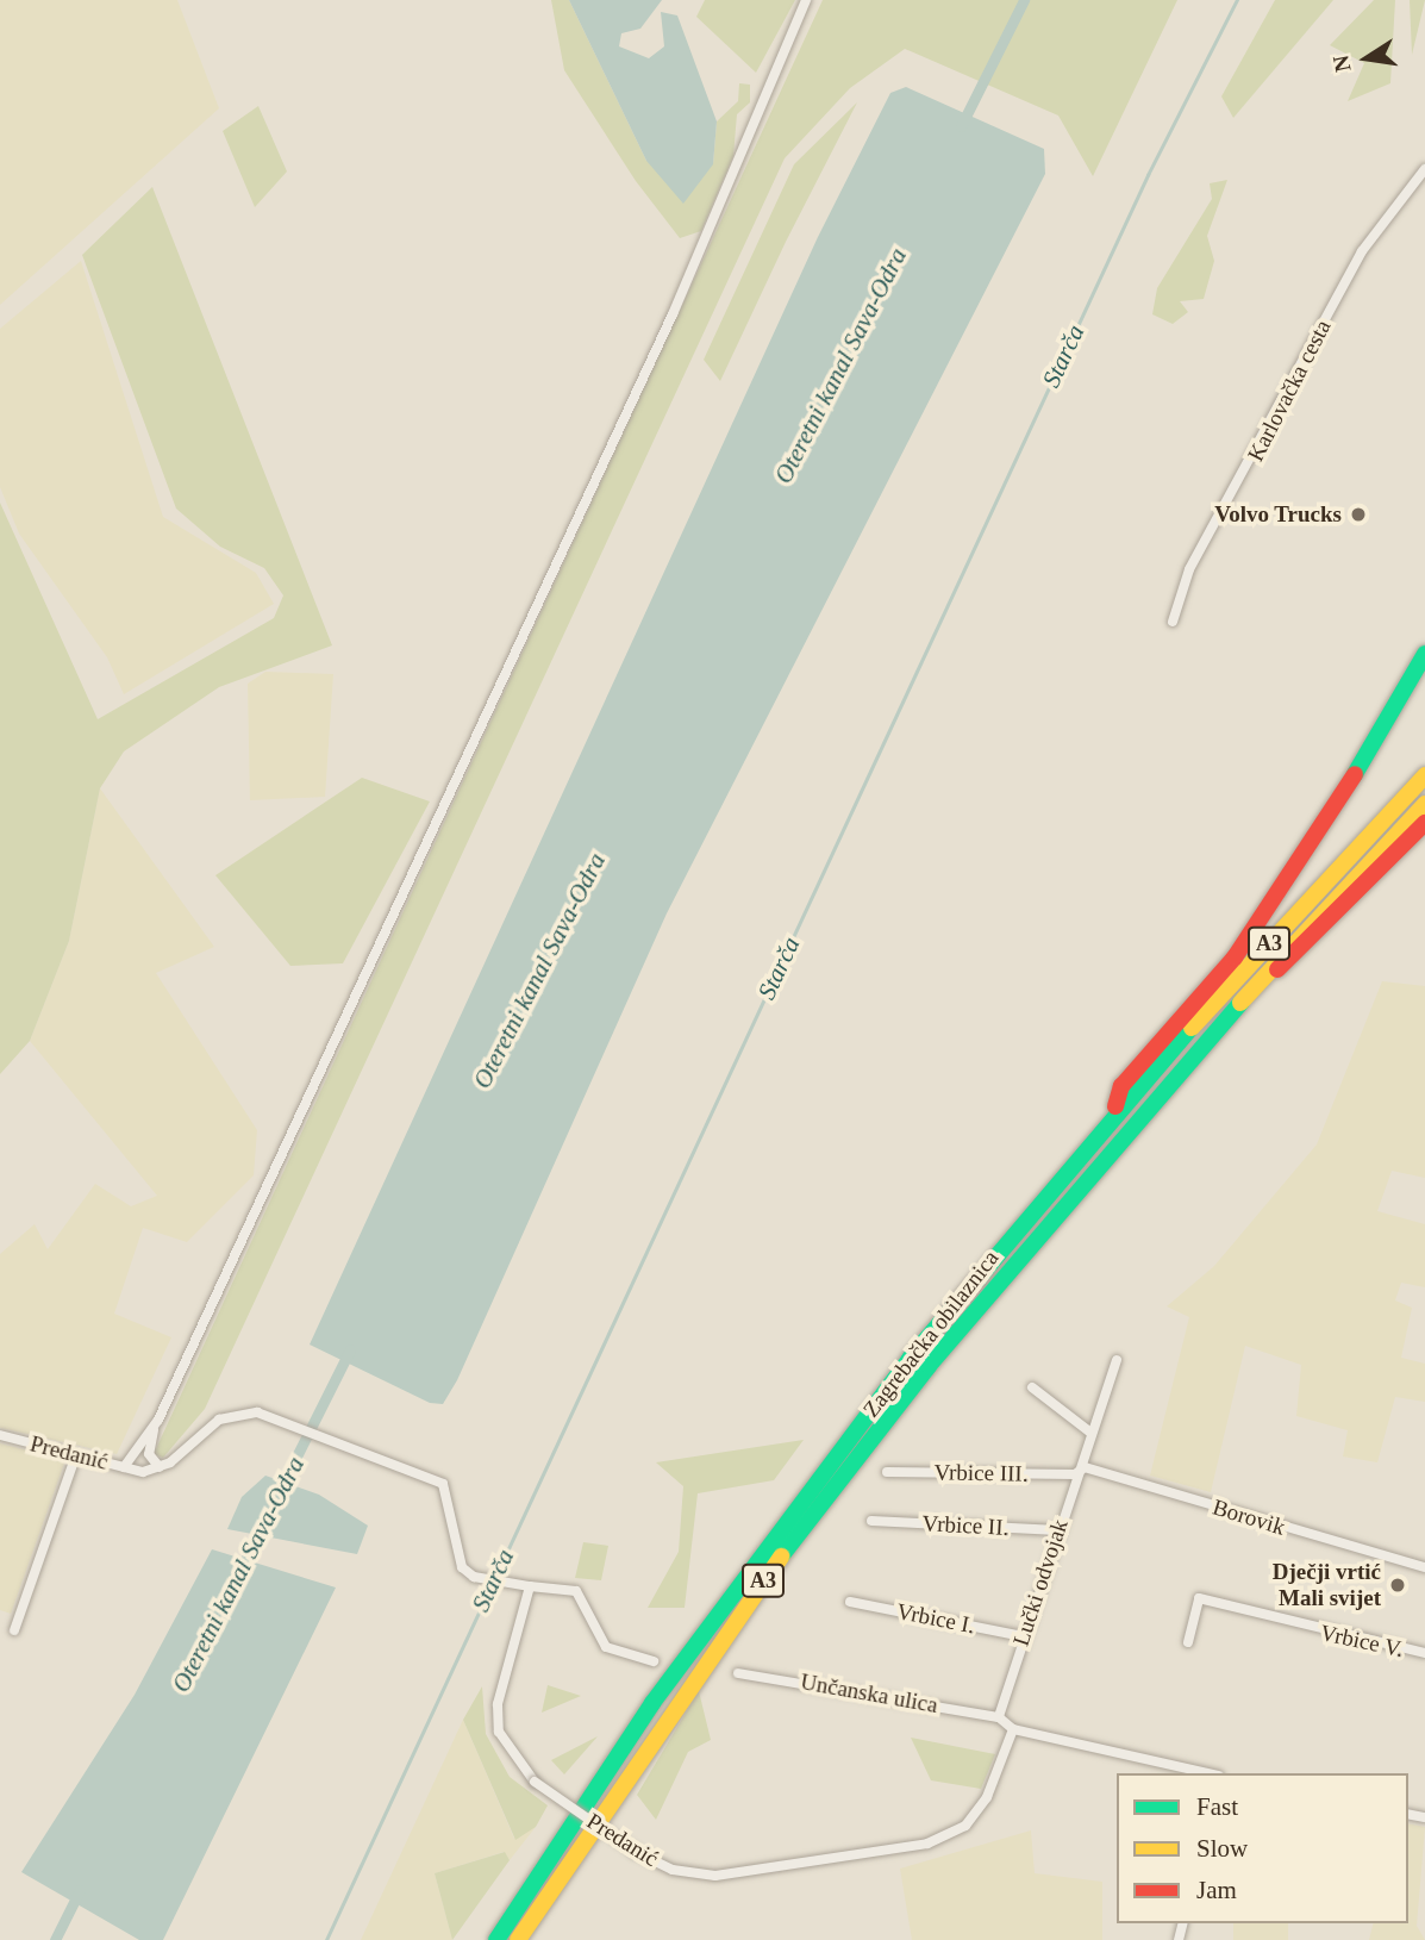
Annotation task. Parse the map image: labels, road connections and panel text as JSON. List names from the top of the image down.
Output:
{
  "streets": {
    "highway": ["A3", "Zagrebačka obilaznica"],
    "street": [
      "Karlovačka cesta",
      "Predanić",
      "Vrbice III.",
      "Borovik",
      "Vrbice II.",
      "Lučki odvojak",
      "Vrbice I.",
      "Vrbice V.",
      "Unčanska ulica"
    ]
  },
  "crossings": [
    ["Vrbice III.", "Borovik"],
    ["Vrbice III.", "Lučki odvojak"],
    ["Borovik", "Lučki odvojak"],
    ["Vrbice II.", "Lučki odvojak"],
    ["Lučki odvojak", "Vrbice I."],
    ["Lučki odvojak", "Unčanska ulica"]
  ],
  "water": ["Starča", "Oteretni kanal Sava-Odra"],
  "places": ["Volvo Trucks", "Dječji vrtić Mali svijet"],
  "legend": ["Fast", "Slow", "Jam"],
  "north": "left"
}
